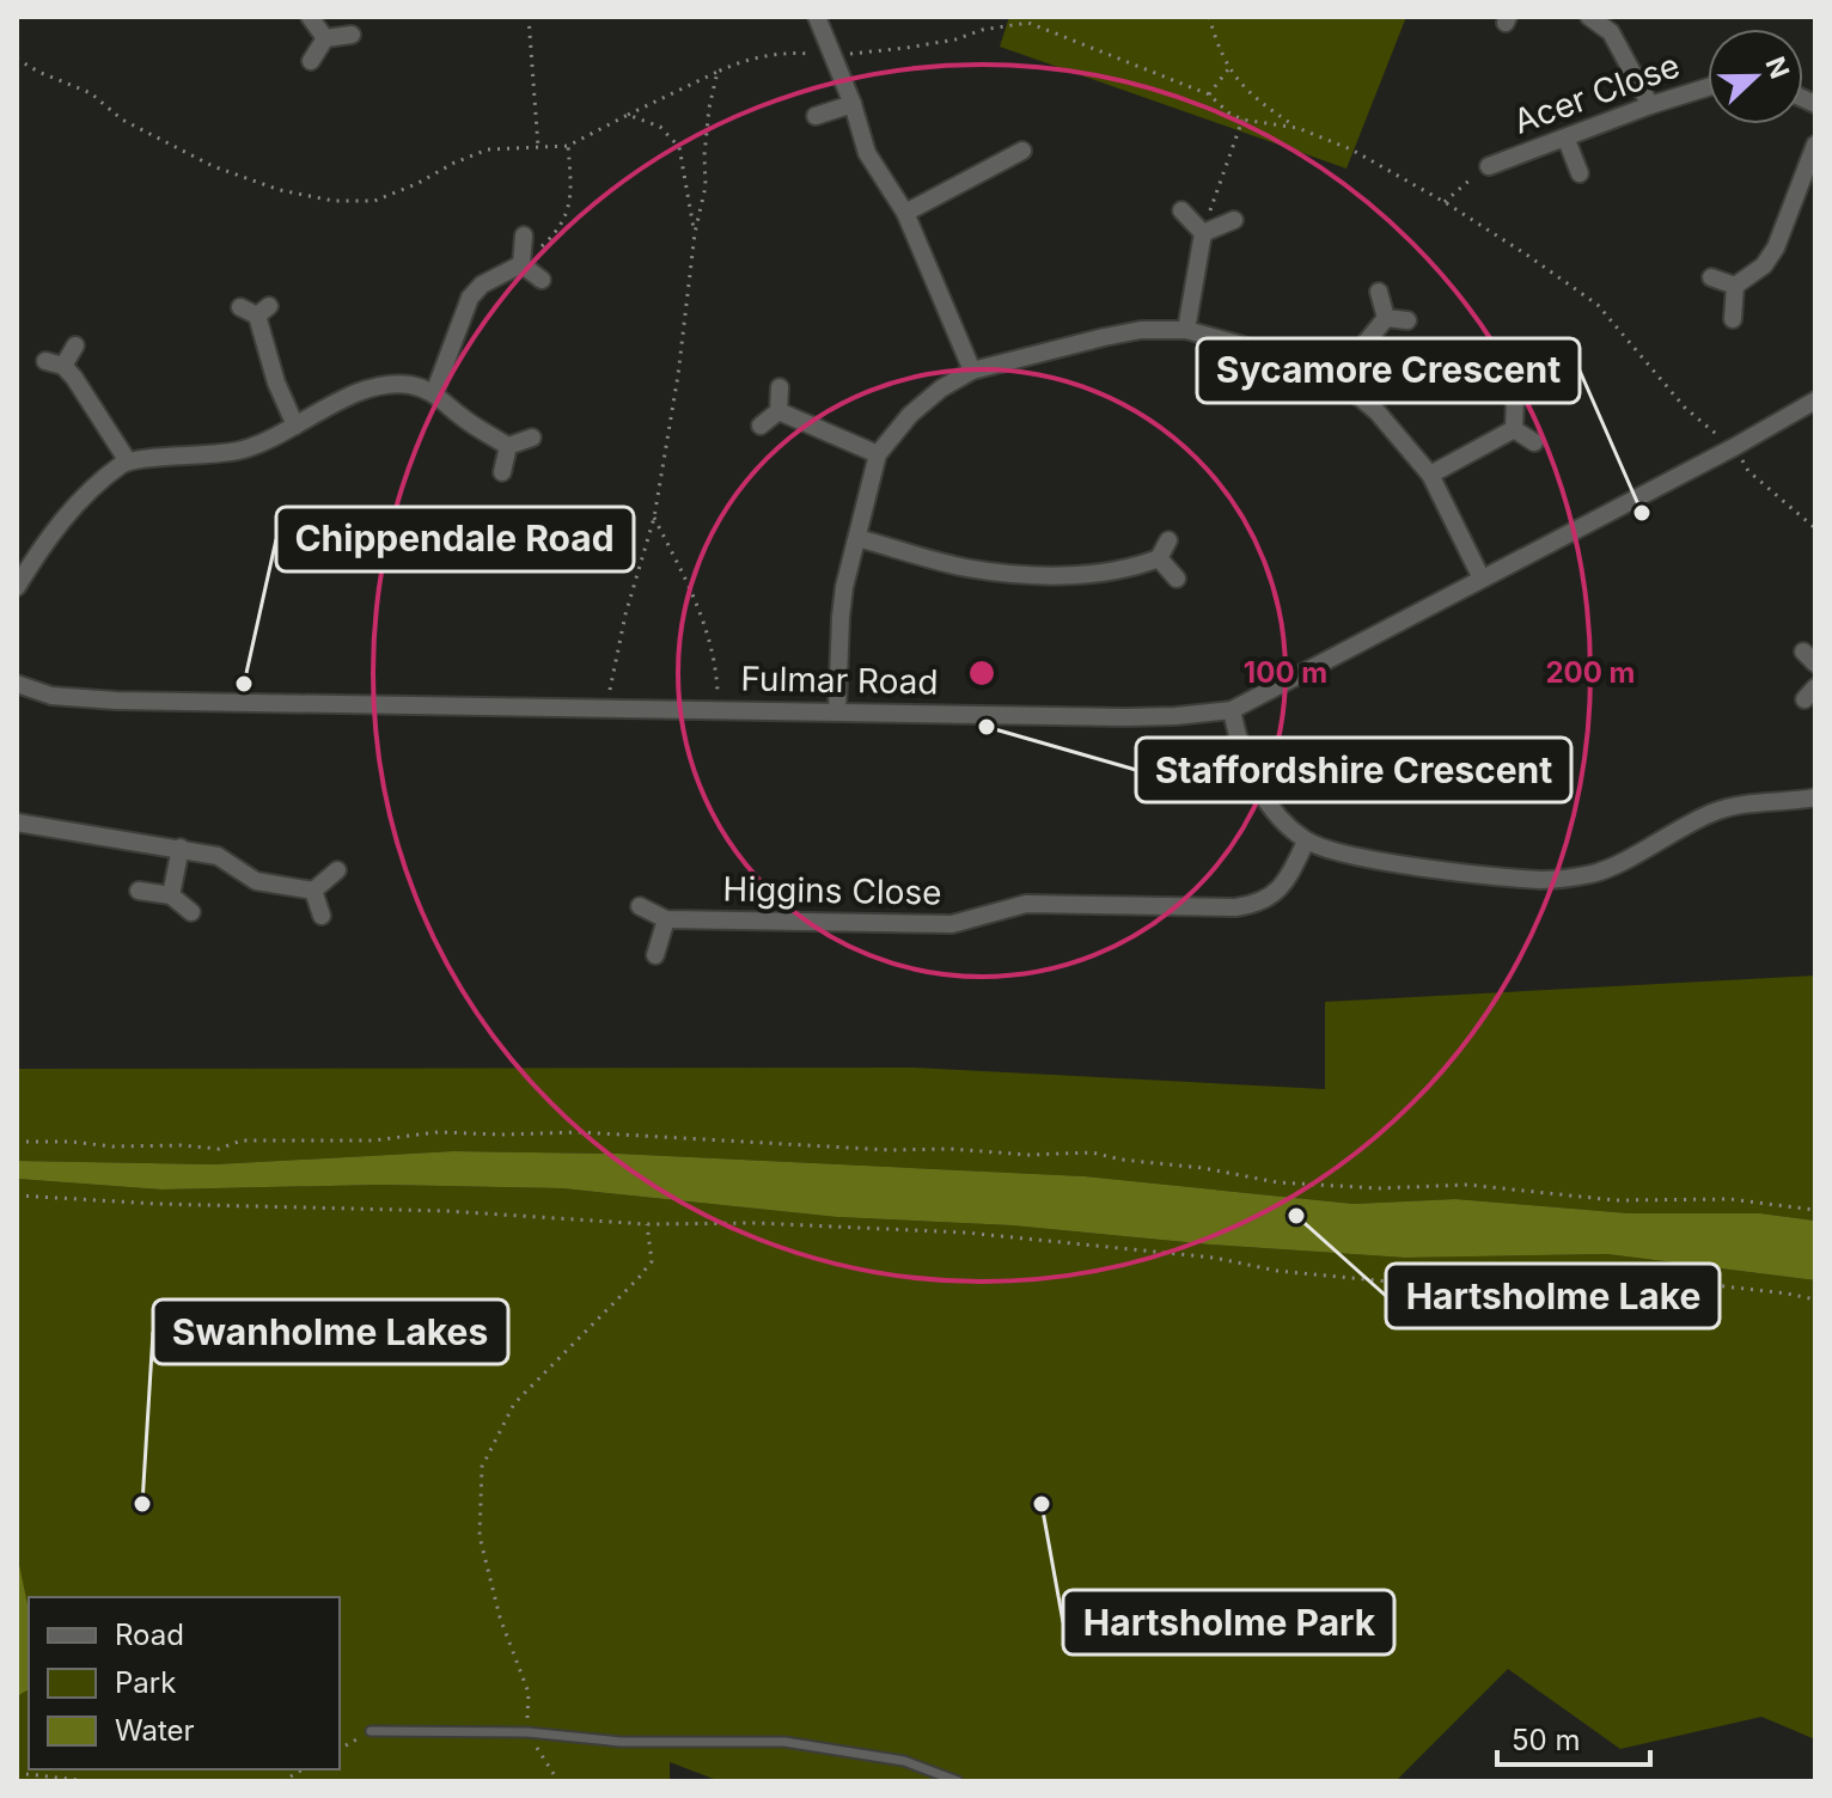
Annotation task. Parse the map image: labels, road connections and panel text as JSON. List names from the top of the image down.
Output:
{
  "streets": {
    "street": ["Acer Close", "Fulmar Road", "Higgins Close"]
  },
  "places": [
    "Sycamore Crescent",
    "Chippendale Road",
    "Staffordshire Crescent",
    "Hartsholme Lake",
    "Swanholme Lakes",
    "Hartsholme Park"
  ],
  "legend": ["Road", "Park", "Water"],
  "scale_bar": "50 m",
  "north": "right",
  "rings": ["100 m", "200 m"]
}
